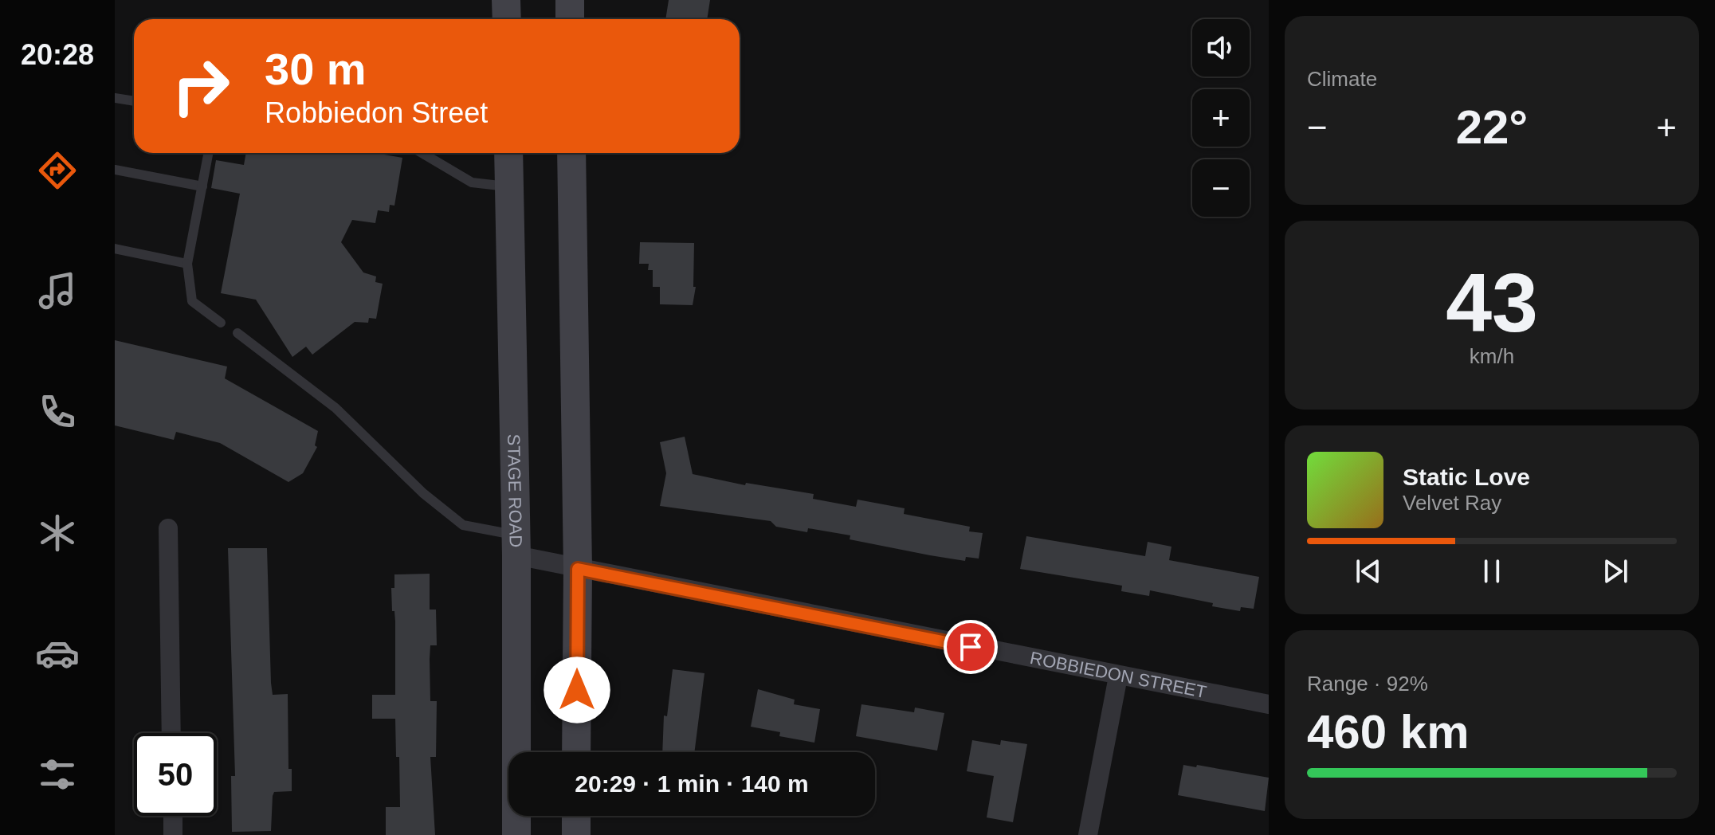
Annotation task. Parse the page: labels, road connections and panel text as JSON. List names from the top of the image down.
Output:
{
  "streets": {
    "main road": ["STAGE ROAD"],
    "street": ["ROBBIEDON STREET"]
  },
  "crossings": [
    ["STAGE ROAD", "ROBBIEDON STREET"]
  ],
  "page": {
    "tabs": "20:28",
    "tile": [
      "Climate",
      ["43", "km/h"],
      ["Range · 92%", "460 km"]
    ],
    "map_buttons": ["+", "−"],
    "turn": ["30 m", "Robbiedon Street"],
    "heat": ["−", "22°", "+"],
    "song": ["Static Love", "Velvet Ray"],
    "limit": "50",
    "trip": "20:29 · 1 min · 140 m"
  }
}
